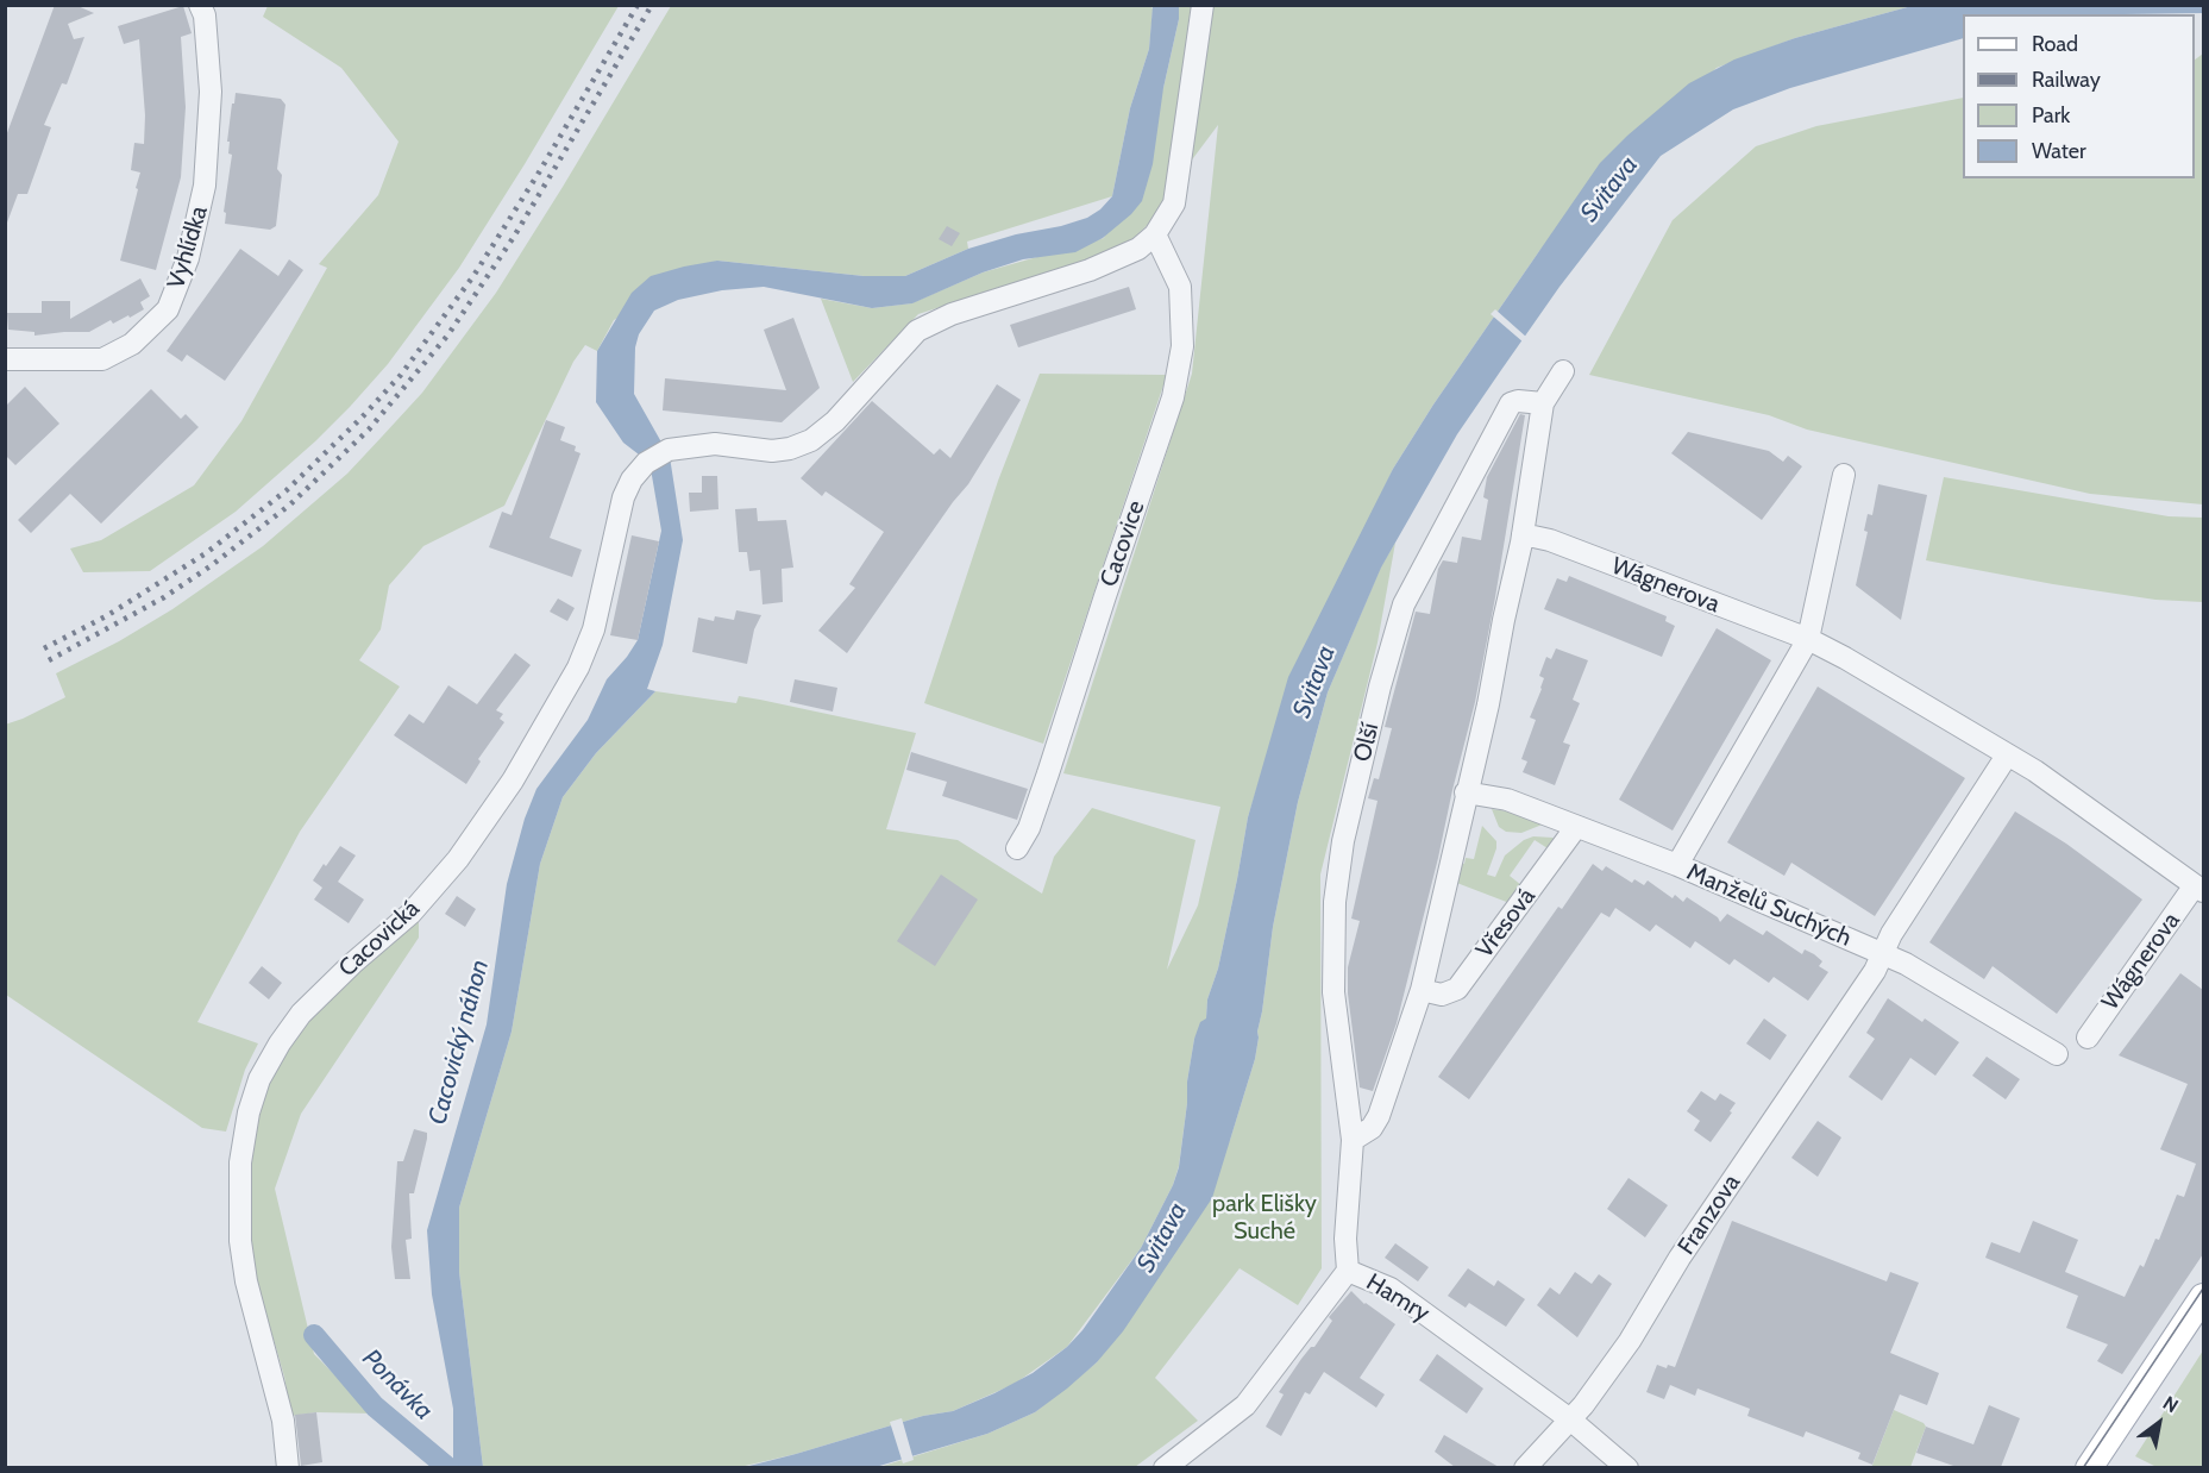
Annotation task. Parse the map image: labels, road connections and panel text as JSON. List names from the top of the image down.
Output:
{
  "streets": {
    "street": [
      "Vyhlídka",
      "Cacovice",
      "Wágnerova",
      "Olší",
      "Manželů Suchých",
      "Vřesová",
      "Cacovická",
      "Franzova",
      "Hamry"
    ]
  },
  "crossings": [
    ["Cacovice", "Cacovická"],
    ["Olší", "Hamry"],
    ["Manželů Suchých", "Vřesová"],
    ["Manželů Suchých", "Franzova"],
    ["Franzova", "Hamry"]
  ],
  "water": ["Svitava", "Cacovický náhon", "Ponávka"],
  "parks": ["park Elišky Suché"],
  "legend": [
    "Road",
    "Railway",
    "Park",
    "Water"
  ],
  "north": "top right"
}
